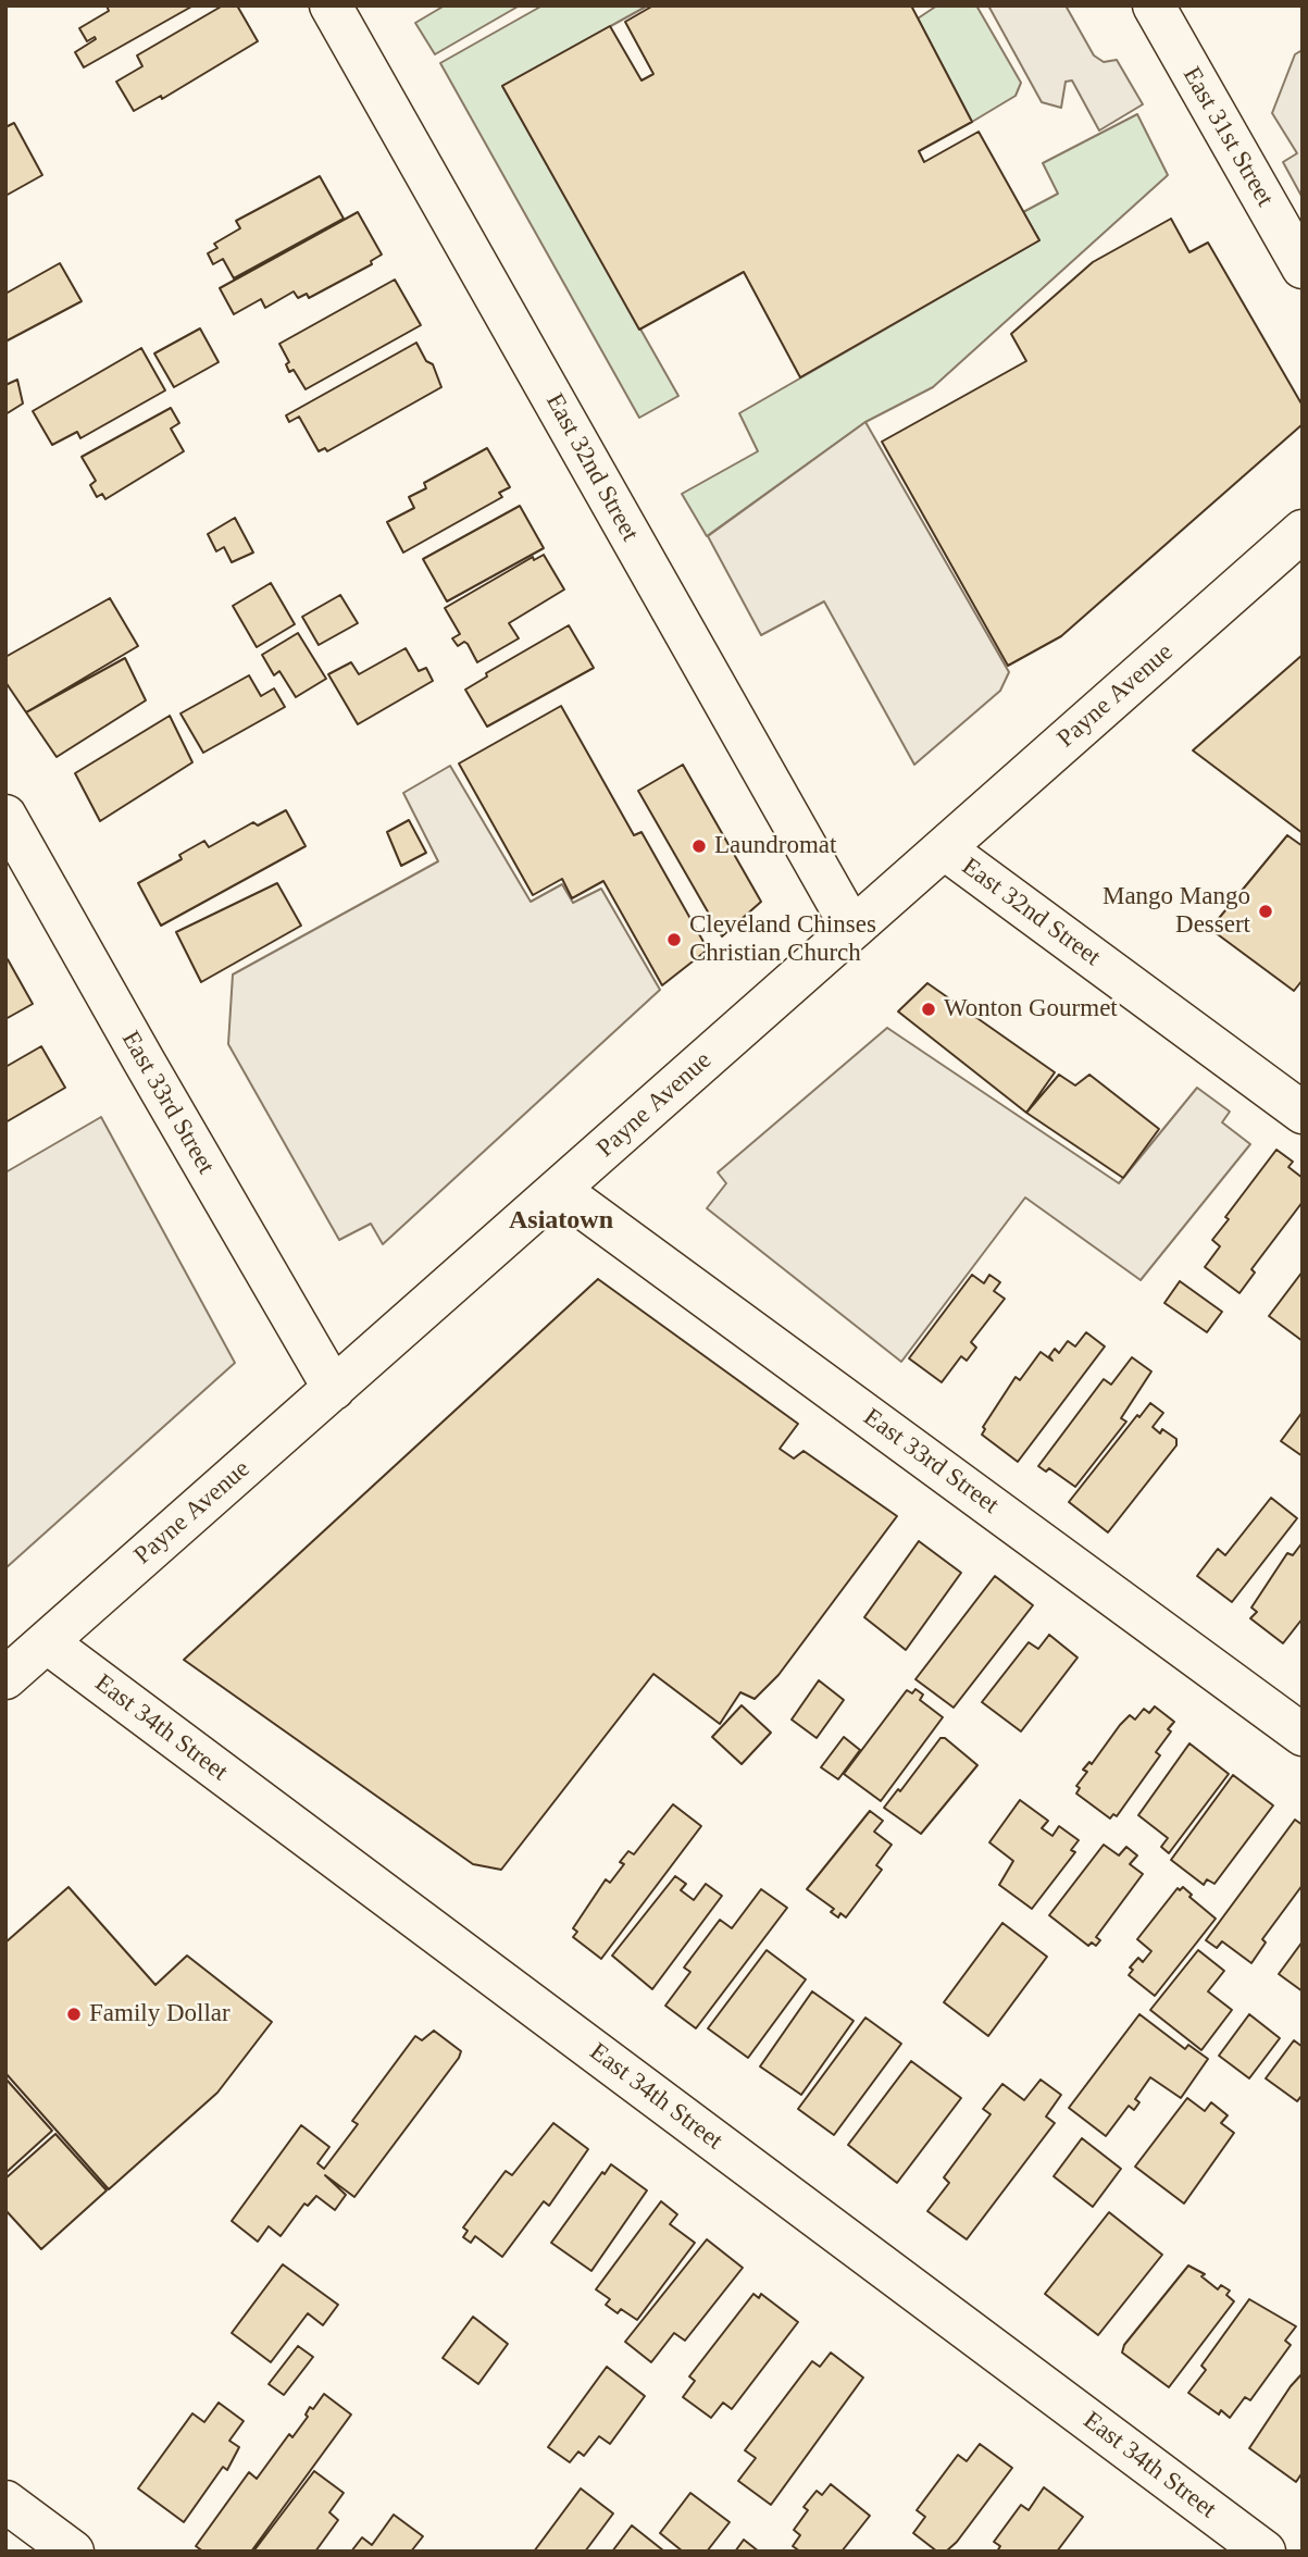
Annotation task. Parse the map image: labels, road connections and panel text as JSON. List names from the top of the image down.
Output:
{
  "streets": {
    "street": [
      "East 31st Street",
      "East 32nd Street",
      "Payne Avenue",
      "East 33rd Street",
      "East 34th Street"
    ]
  },
  "crossings": [
    ["East 32nd Street", "Payne Avenue"],
    ["Payne Avenue", "East 33rd Street"],
    ["Payne Avenue", "East 34th Street"]
  ],
  "districts": ["Asiatown"],
  "places": [
    "Laundromat",
    "Mango Mango Dessert",
    "Cleveland Chinses Christian Church",
    "Wonton Gourmet",
    "Family Dollar"
  ]
}
